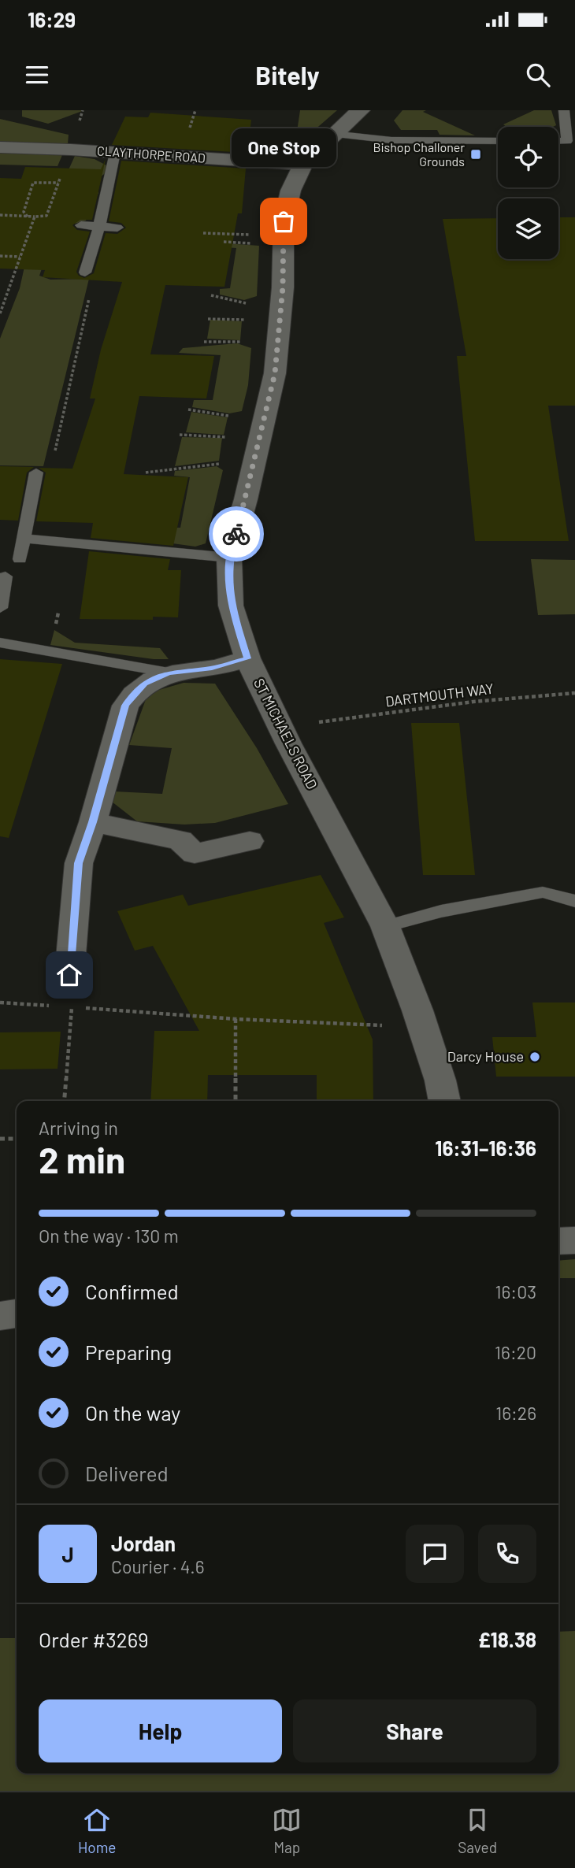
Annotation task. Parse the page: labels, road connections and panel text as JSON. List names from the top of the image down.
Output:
{
  "streets": {
    "street": ["CLAYTHORPE ROAD", "ST MICHAELS ROAD"],
    "path": ["DARTMOUTH WAY"]
  },
  "crossings": [
    ["CLAYTHORPE ROAD", "ST MICHAELS ROAD"]
  ],
  "places": {
    "transit": ["Bishop Challoner Grounds"],
    "other": ["One Stop", "Darcy House"]
  },
  "page": {
    "status": "16:29",
    "header": "Bitely",
    "bubble": "One Stop",
    "heading": ["2 min", "Arriving in", "16:31–16:36"],
    "panel": [
      "Jordan",
      "Courier · 4.6",
      "Order #3269",
      "£18.38"
    ],
    "bar": "On the way · 130 m",
    "list": [
      ["Confirmed", "16:03"],
      ["Preparing", "16:20"],
      ["On the way", "16:26"],
      "Delivered"
    ],
    "round": "J",
    "buttons": ["Help", "Share"],
    "tabs": ["Home", "Map", "Saved"]
  }
}
